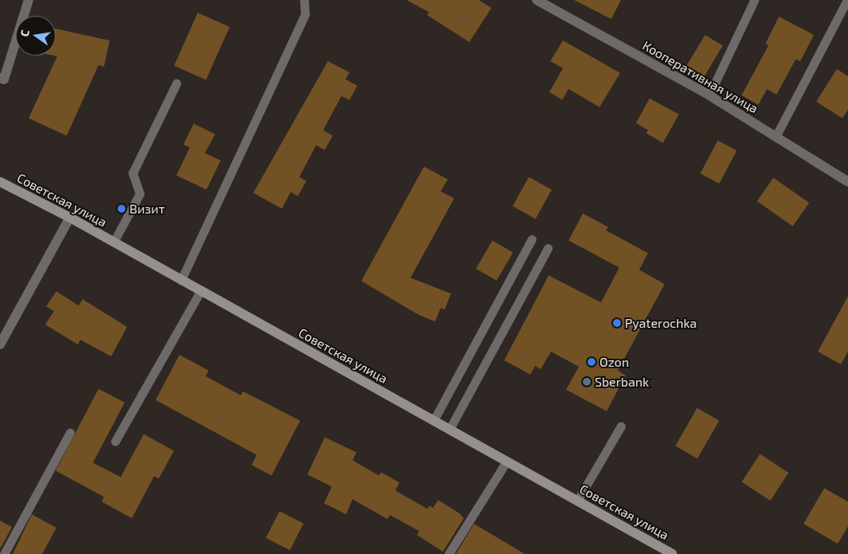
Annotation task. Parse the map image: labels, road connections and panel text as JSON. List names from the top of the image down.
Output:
{
  "streets": {
    "street": ["Кооперативная улица", "Советская улица"]
  },
  "places": [
    "Визит",
    "Pyaterochka",
    "Ozon",
    "Sberbank"
  ],
  "north": "left"
}
